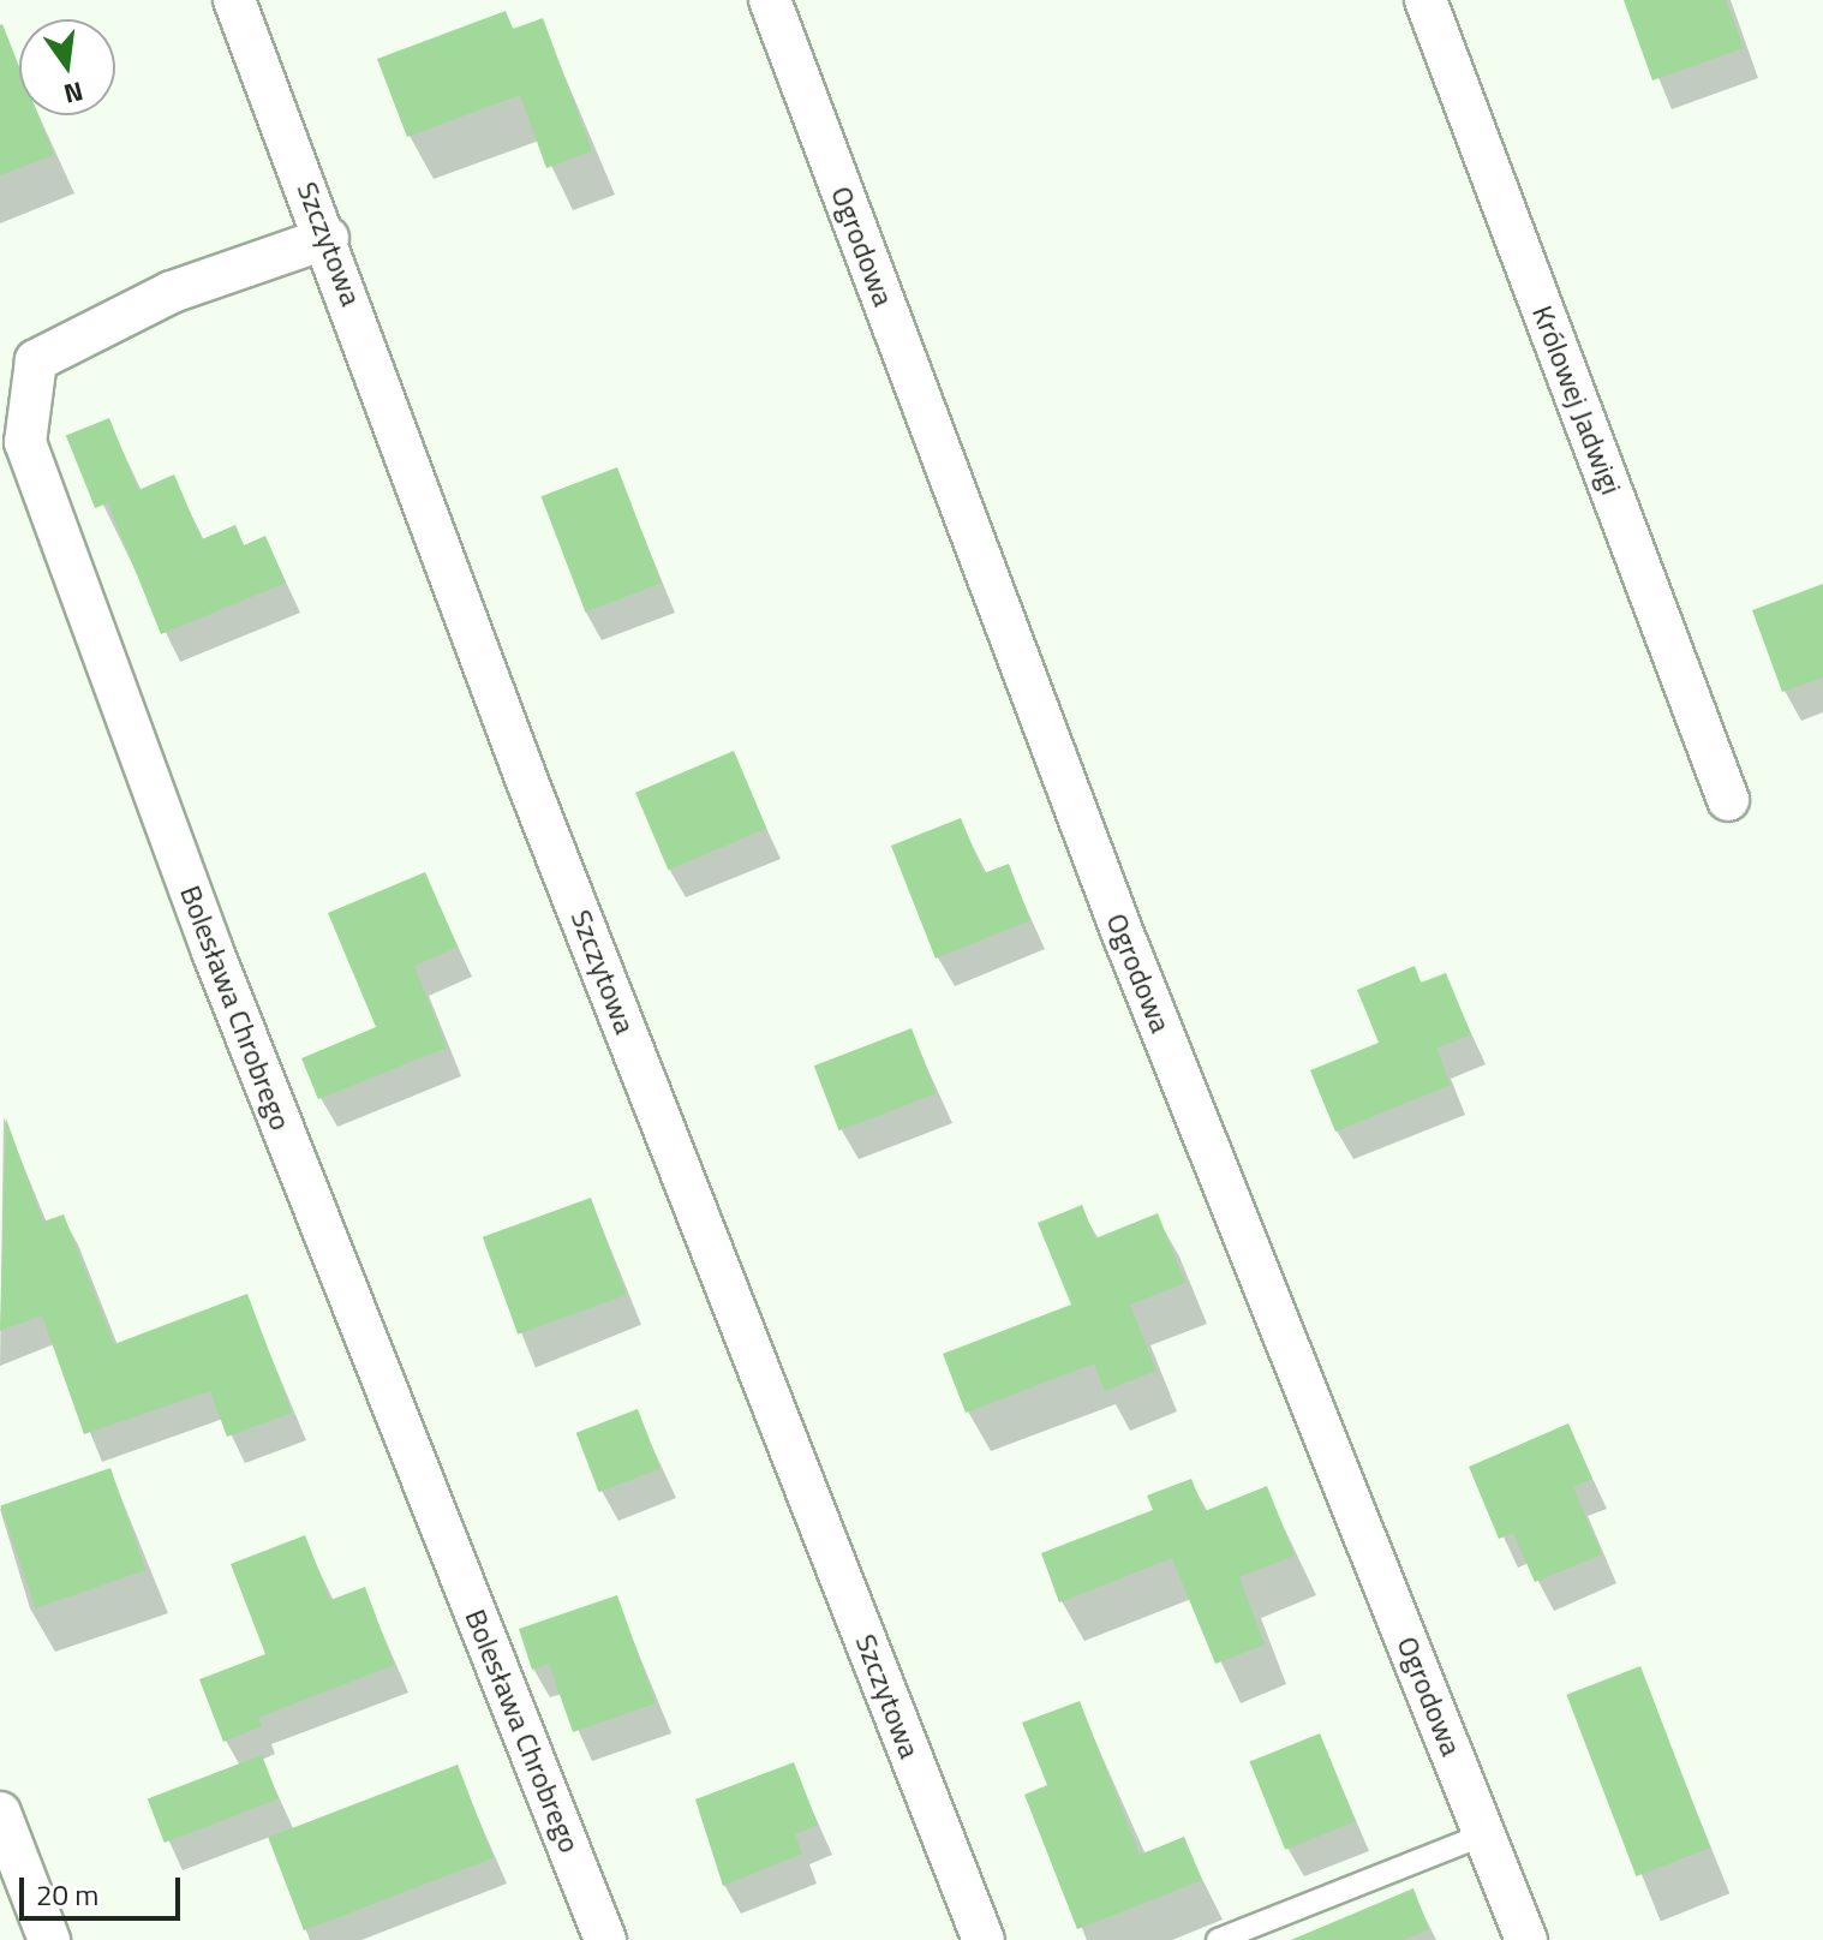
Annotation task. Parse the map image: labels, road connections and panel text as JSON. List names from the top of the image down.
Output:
{
  "streets": {
    "street": [
      "Szczytowa",
      "Ogrodowa",
      "Królowej Jadwigi",
      "Bolesława Chrobrego"
    ]
  },
  "crossings": [
    ["Szczytowa", "Bolesława Chrobrego"]
  ],
  "scale_bar": "20 m",
  "north": "bottom"
}
